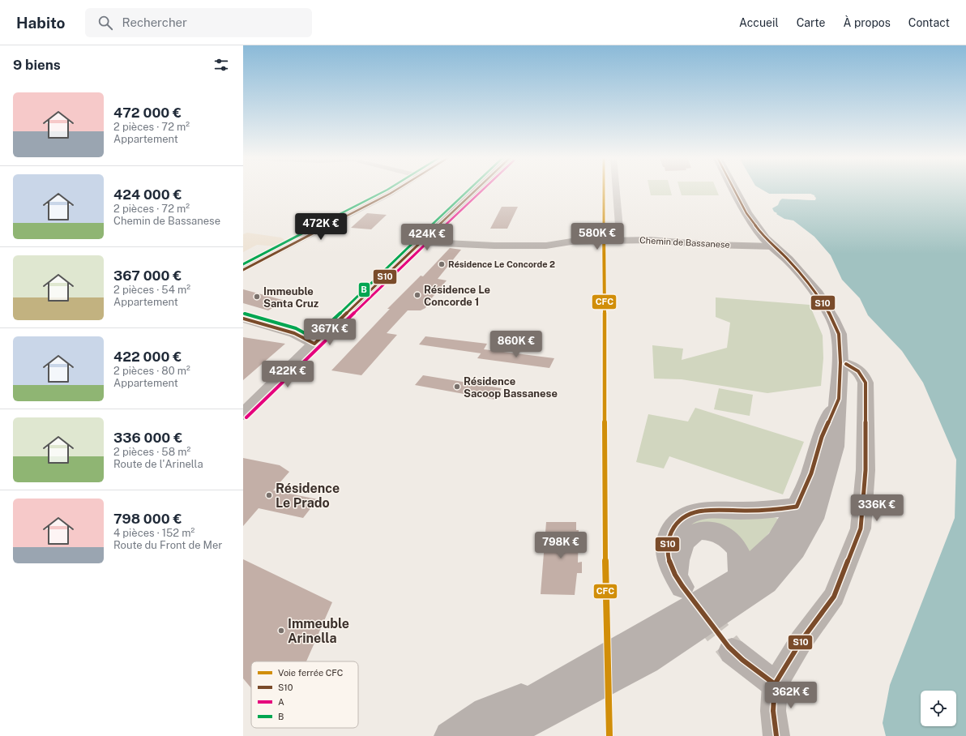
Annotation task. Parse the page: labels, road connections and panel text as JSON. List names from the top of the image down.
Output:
{
  "streets": {
    "street": ["Chemin de Bassanese"]
  },
  "places": [
    "Résidence Le Concorde 2",
    "Résidence Le Concorde 1",
    "Immeuble Santa Cruz",
    "Résidence Sacoop Bassanese",
    "Résidence Le Prado",
    "Immeuble Arinella"
  ],
  "lines": [
    "rail line CFC",
    "transit line S10",
    "transit line A",
    "transit line B"
  ],
  "legend": [
    "Voie ferrée CFC",
    "S10",
    "A",
    "B"
  ],
  "page": {
    "header": "Habito",
    "search": "Rechercher",
    "nav": [
      "Accueil",
      "Carte",
      "À propos",
      "Contact"
    ],
    "heading": "9 biens",
    "list": [
      {
        "name": "472 000 €",
        "note": "2 pièces · 72 m² · Appartement"
      },
      {
        "name": "424 000 €",
        "note": "2 pièces · 72 m² · Chemin de Bassanese"
      },
      {
        "name": "367 000 €",
        "note": "2 pièces · 54 m² · Appartement"
      },
      {
        "name": "422 000 €",
        "note": "2 pièces · 80 m² · Appartement"
      },
      {
        "name": "336 000 €",
        "note": "2 pièces · 58 m² · Route de l'Arinella"
      },
      {
        "name": "798 000 €",
        "note": "4 pièces · 152 m² · Route du Front de Mer"
      }
    ],
    "price": [
      "472K €",
      "580K €",
      "424K €",
      "367K €",
      "860K €",
      "422K €",
      "336K €",
      "798K €",
      "362K €"
    ]
  }
}
